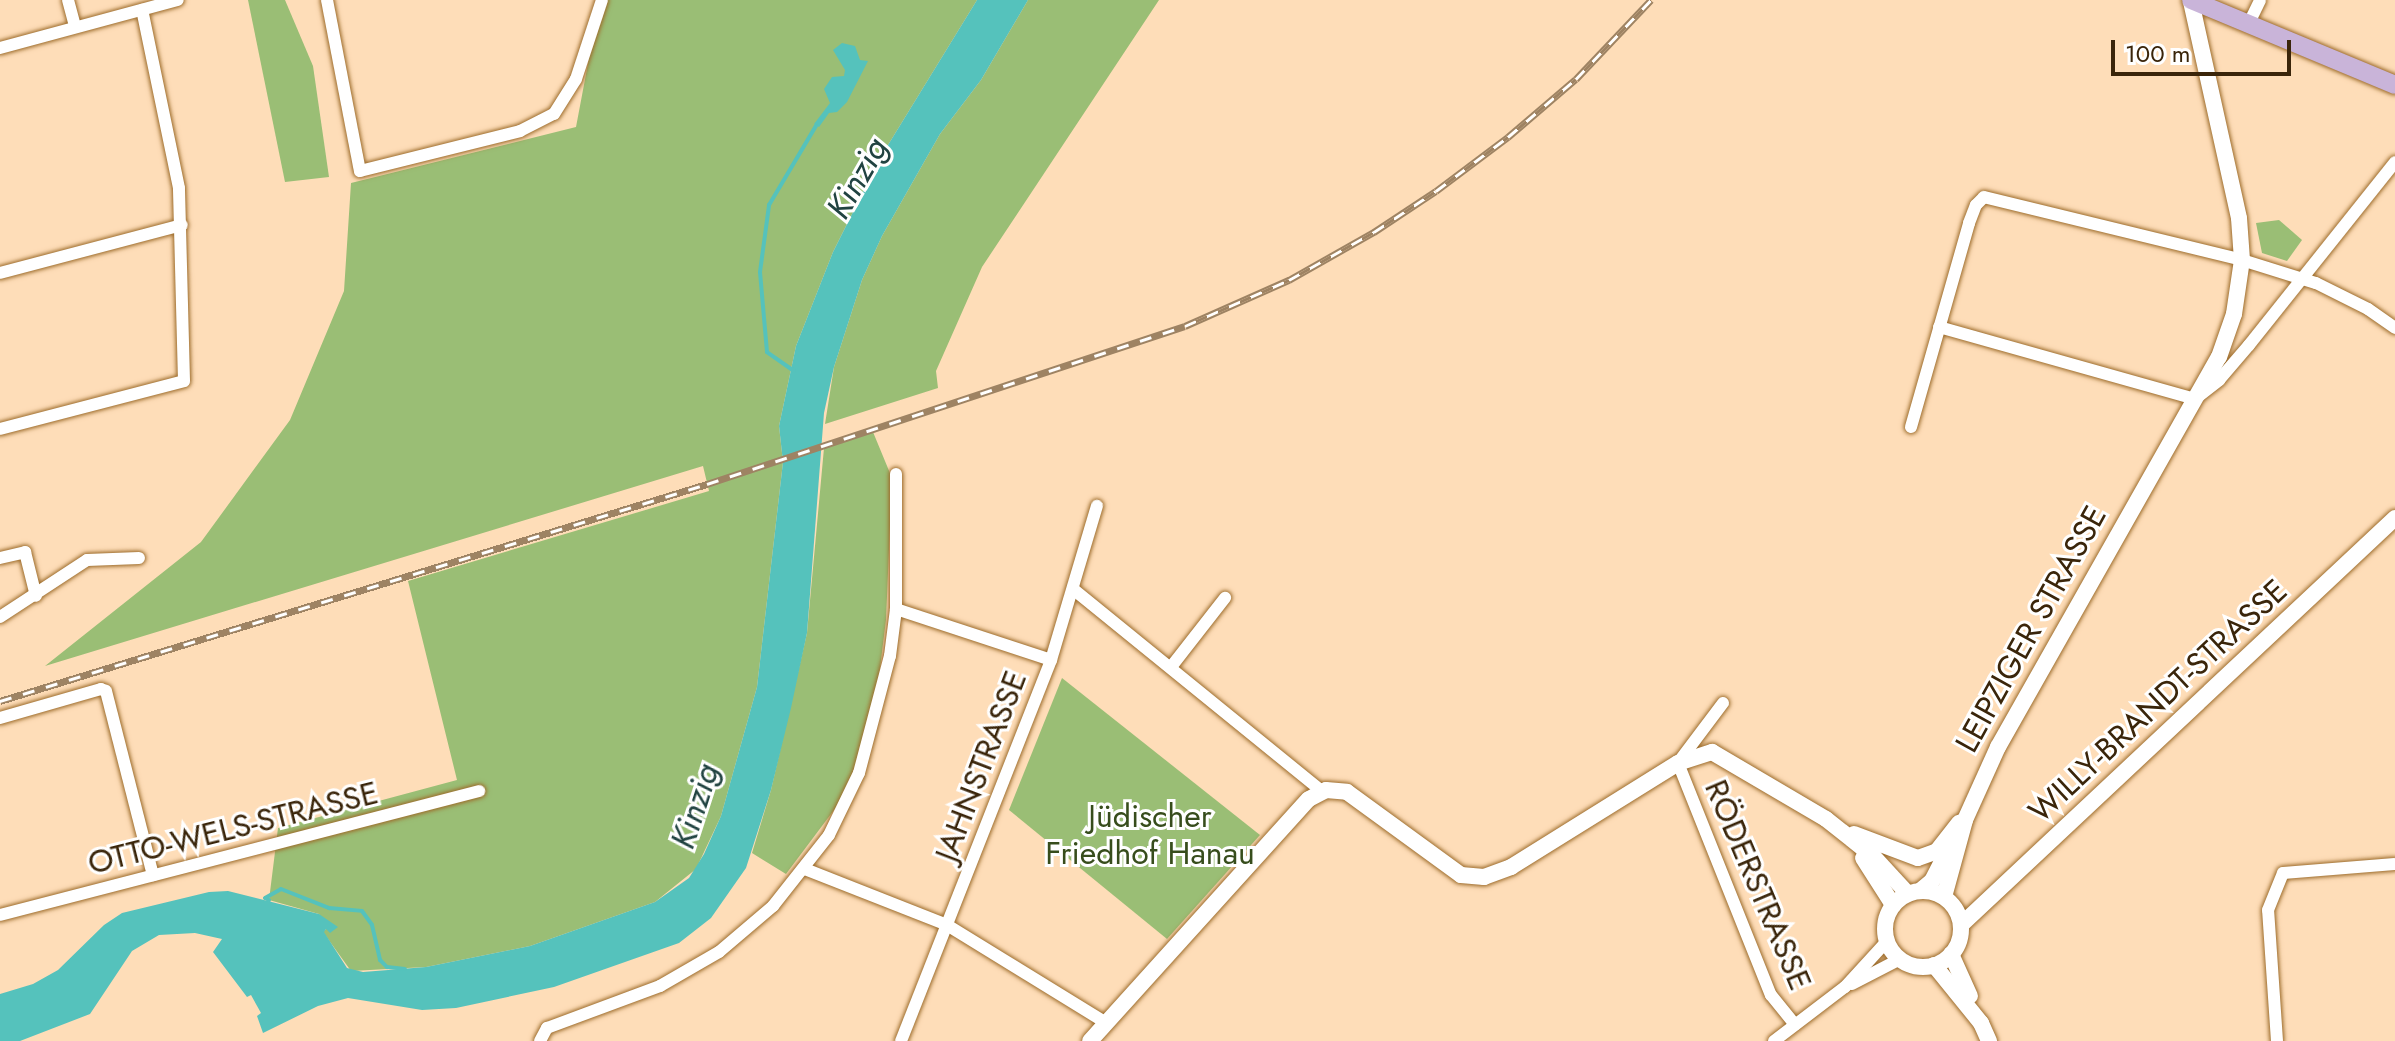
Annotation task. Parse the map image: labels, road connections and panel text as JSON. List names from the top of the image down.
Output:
{
  "streets": {
    "main road": ["LEIPZIGER STRASSE", "WILLY-BRANDT-STRASSE"],
    "street": ["JAHNSTRASSE", "OTTO-WELS-STRASSE", "RÖDERSTRASSE"]
  },
  "crossings": [
    ["LEIPZIGER STRASSE", "WILLY-BRANDT-STRASSE"]
  ],
  "water": ["Kinzig"],
  "parks": ["Jüdischer Friedhof Hanau"],
  "scale_bar": "100 m"
}
